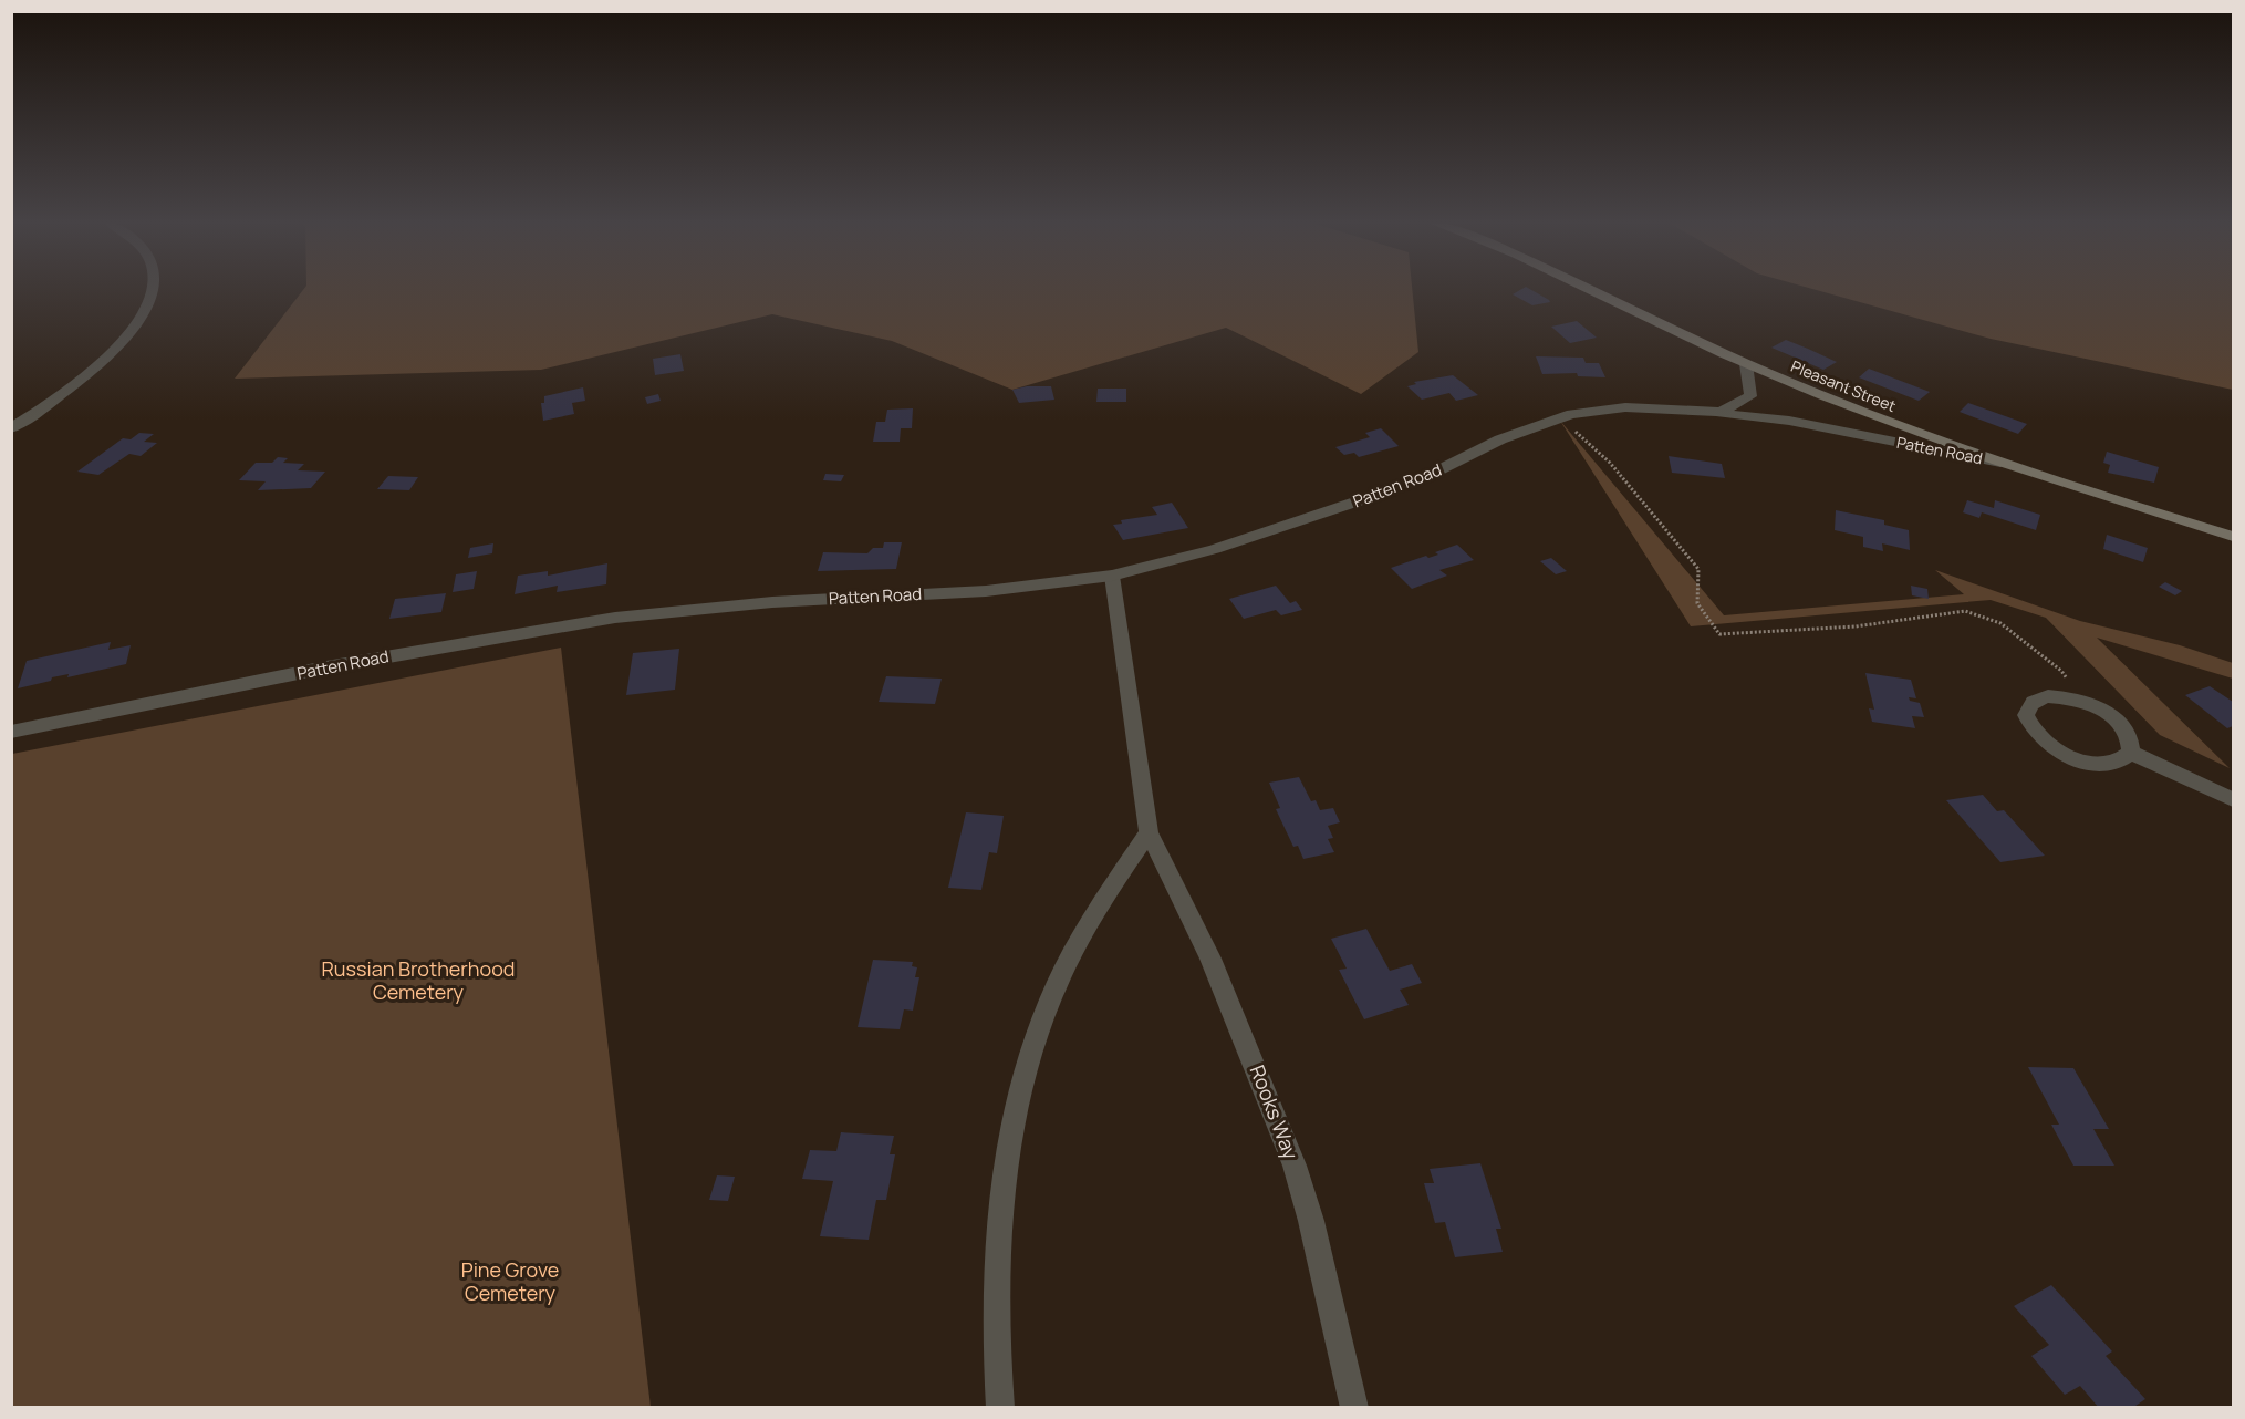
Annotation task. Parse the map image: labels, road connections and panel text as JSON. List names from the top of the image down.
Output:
{
  "streets": {
    "main road": ["Pleasant Street"],
    "street": ["Patten Road", "Rooks Way"]
  },
  "crossings": [
    ["Pleasant Street", "Patten Road"],
    ["Patten Road", "Rooks Way"]
  ],
  "parks": ["Russian Brotherhood Cemetery", "Pine Grove Cemetery"]
}
